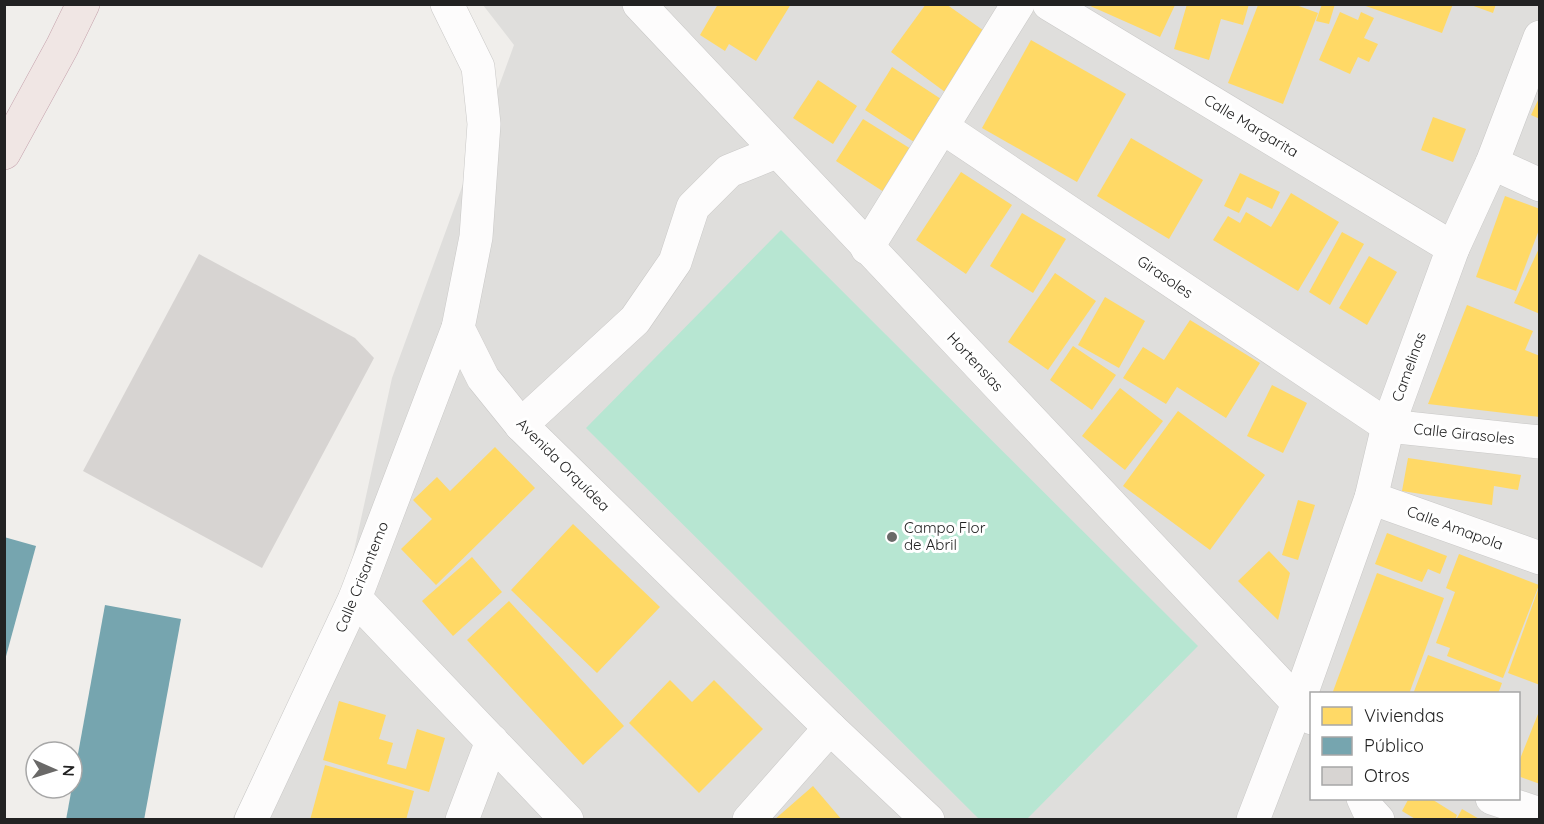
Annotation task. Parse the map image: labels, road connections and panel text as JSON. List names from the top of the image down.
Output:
{
  "streets": {
    "street": [
      "Calle Margarita",
      "Girasoles",
      "Hortensias",
      "Camelinas",
      "Calle Girasoles",
      "Avenida Orquídea",
      "Calle Amapola",
      "Calle Crisantemo"
    ]
  },
  "crossings": [
    ["Calle Margarita", "Camelinas"],
    ["Girasoles", "Camelinas"],
    ["Girasoles", "Calle Girasoles"],
    ["Hortensias", "Camelinas"],
    ["Camelinas", "Calle Girasoles"],
    ["Camelinas", "Calle Amapola"],
    ["Avenida Orquídea", "Calle Crisantemo"]
  ],
  "places": ["Campo Flor de Abril"],
  "legend": ["Viviendas", "Público", "Otros"],
  "north": "right"
}
